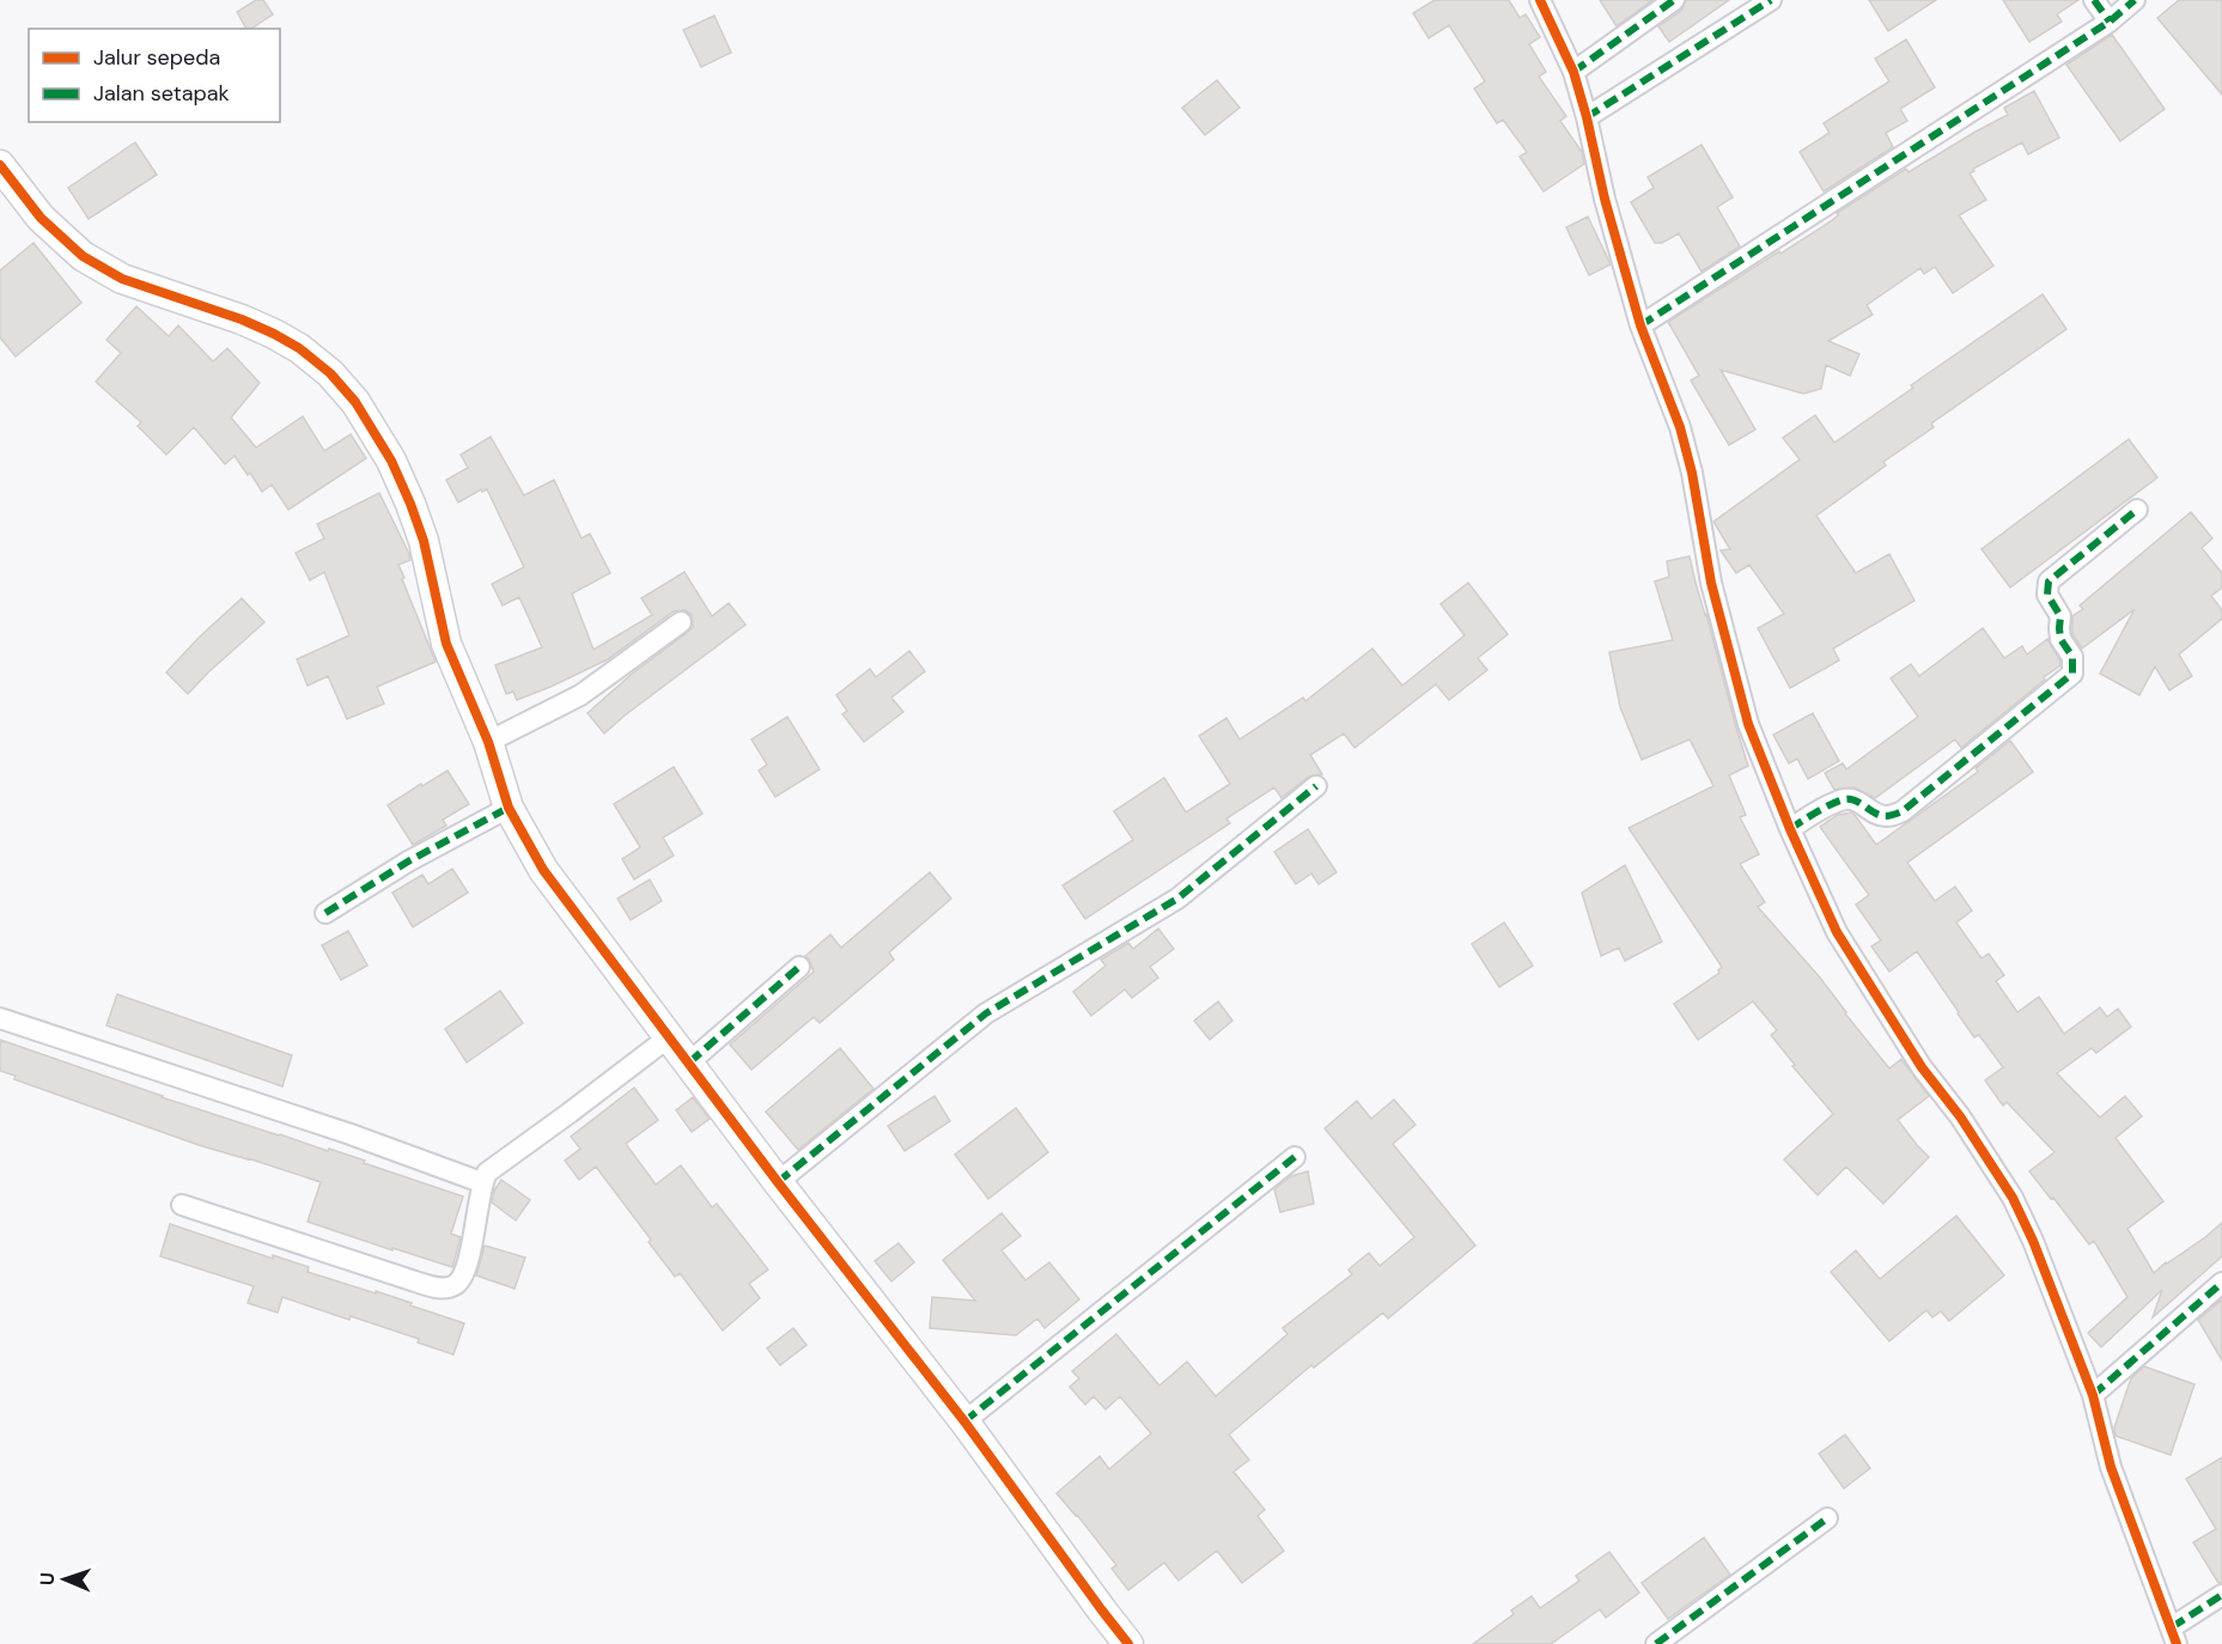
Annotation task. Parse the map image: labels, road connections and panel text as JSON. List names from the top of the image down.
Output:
{
  "legend": ["Jalur sepeda", "Jalan setapak"],
  "north": "left"
}
